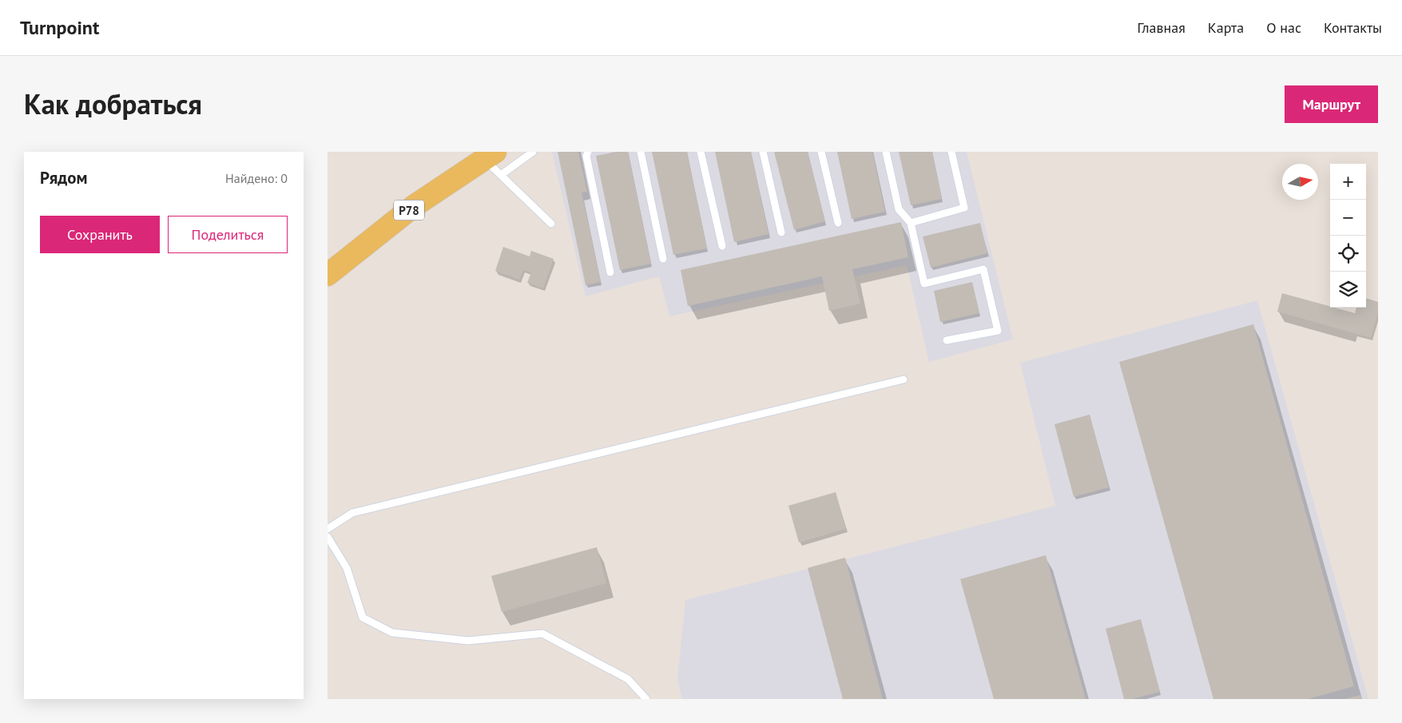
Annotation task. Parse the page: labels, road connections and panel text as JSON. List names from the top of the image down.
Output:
{
  "streets": {
    "main road": ["Р78"]
  },
  "north": "right",
  "page": {
    "header": "Turnpoint",
    "nav": [
      "Главная",
      "Карта",
      "О нас",
      "Контакты"
    ],
    "title": "Как добраться",
    "buttons": [
      "Маршрут",
      ["Сохранить", "Поделиться"]
    ],
    "heading": ["Рядом", "Найдено: 0"],
    "map_buttons": ["+", "−"]
  }
}
